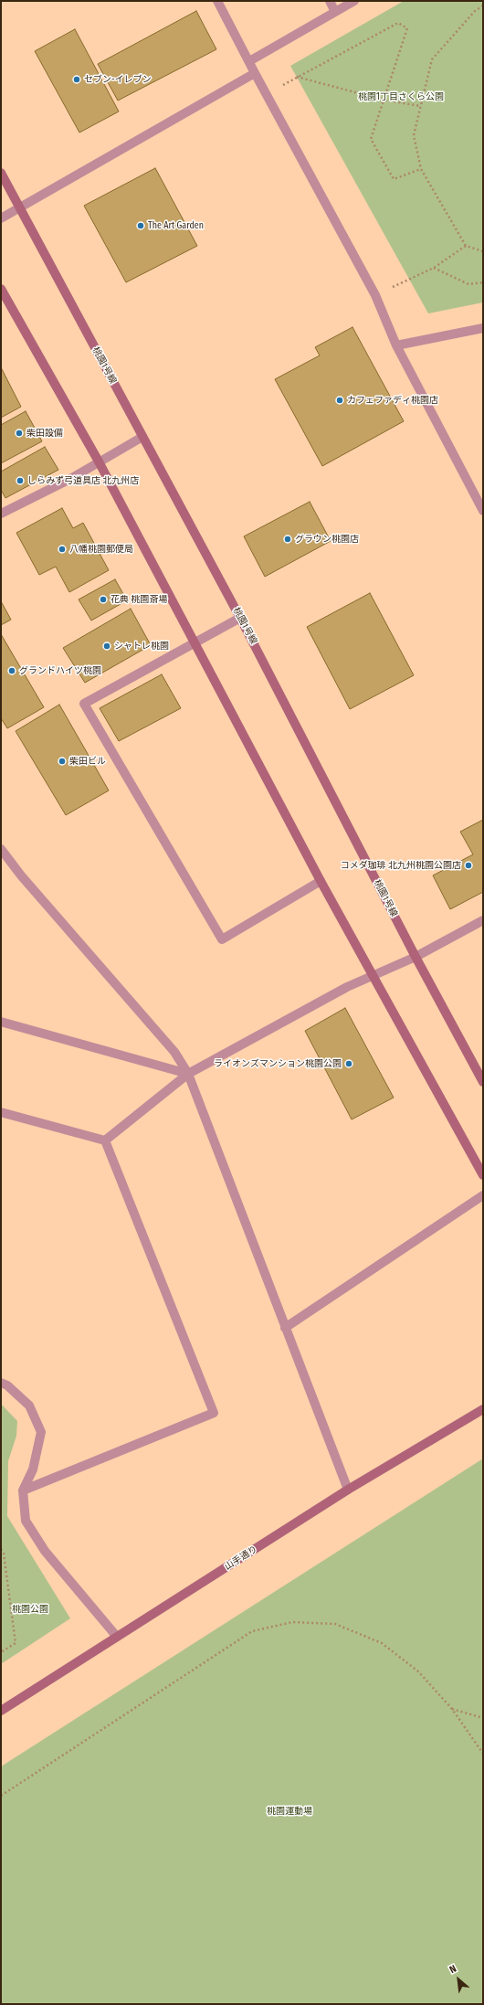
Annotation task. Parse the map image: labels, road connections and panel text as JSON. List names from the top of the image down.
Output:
{
  "streets": {
    "street": ["桃園1号線", "山手通り"]
  },
  "parks": ["桃園1丁目さくら公園", "桃園公園", "桃園運動場"],
  "places": [
    "セブン-イレブン",
    "The Art Garden",
    "カフェファディ桃園店",
    "柴田設備",
    "しらみず弓道具店 北九州店",
    "グラウン桃園店",
    "八幡桃園郵便局",
    "花典 桃園斎場",
    "シャトレ桃園",
    "グランドハイツ桃園",
    "柴田ビル",
    "コメダ珈琲 北九州桃園公園店",
    "ライオンズマンション桃園公園"
  ],
  "north": "top left"
}
